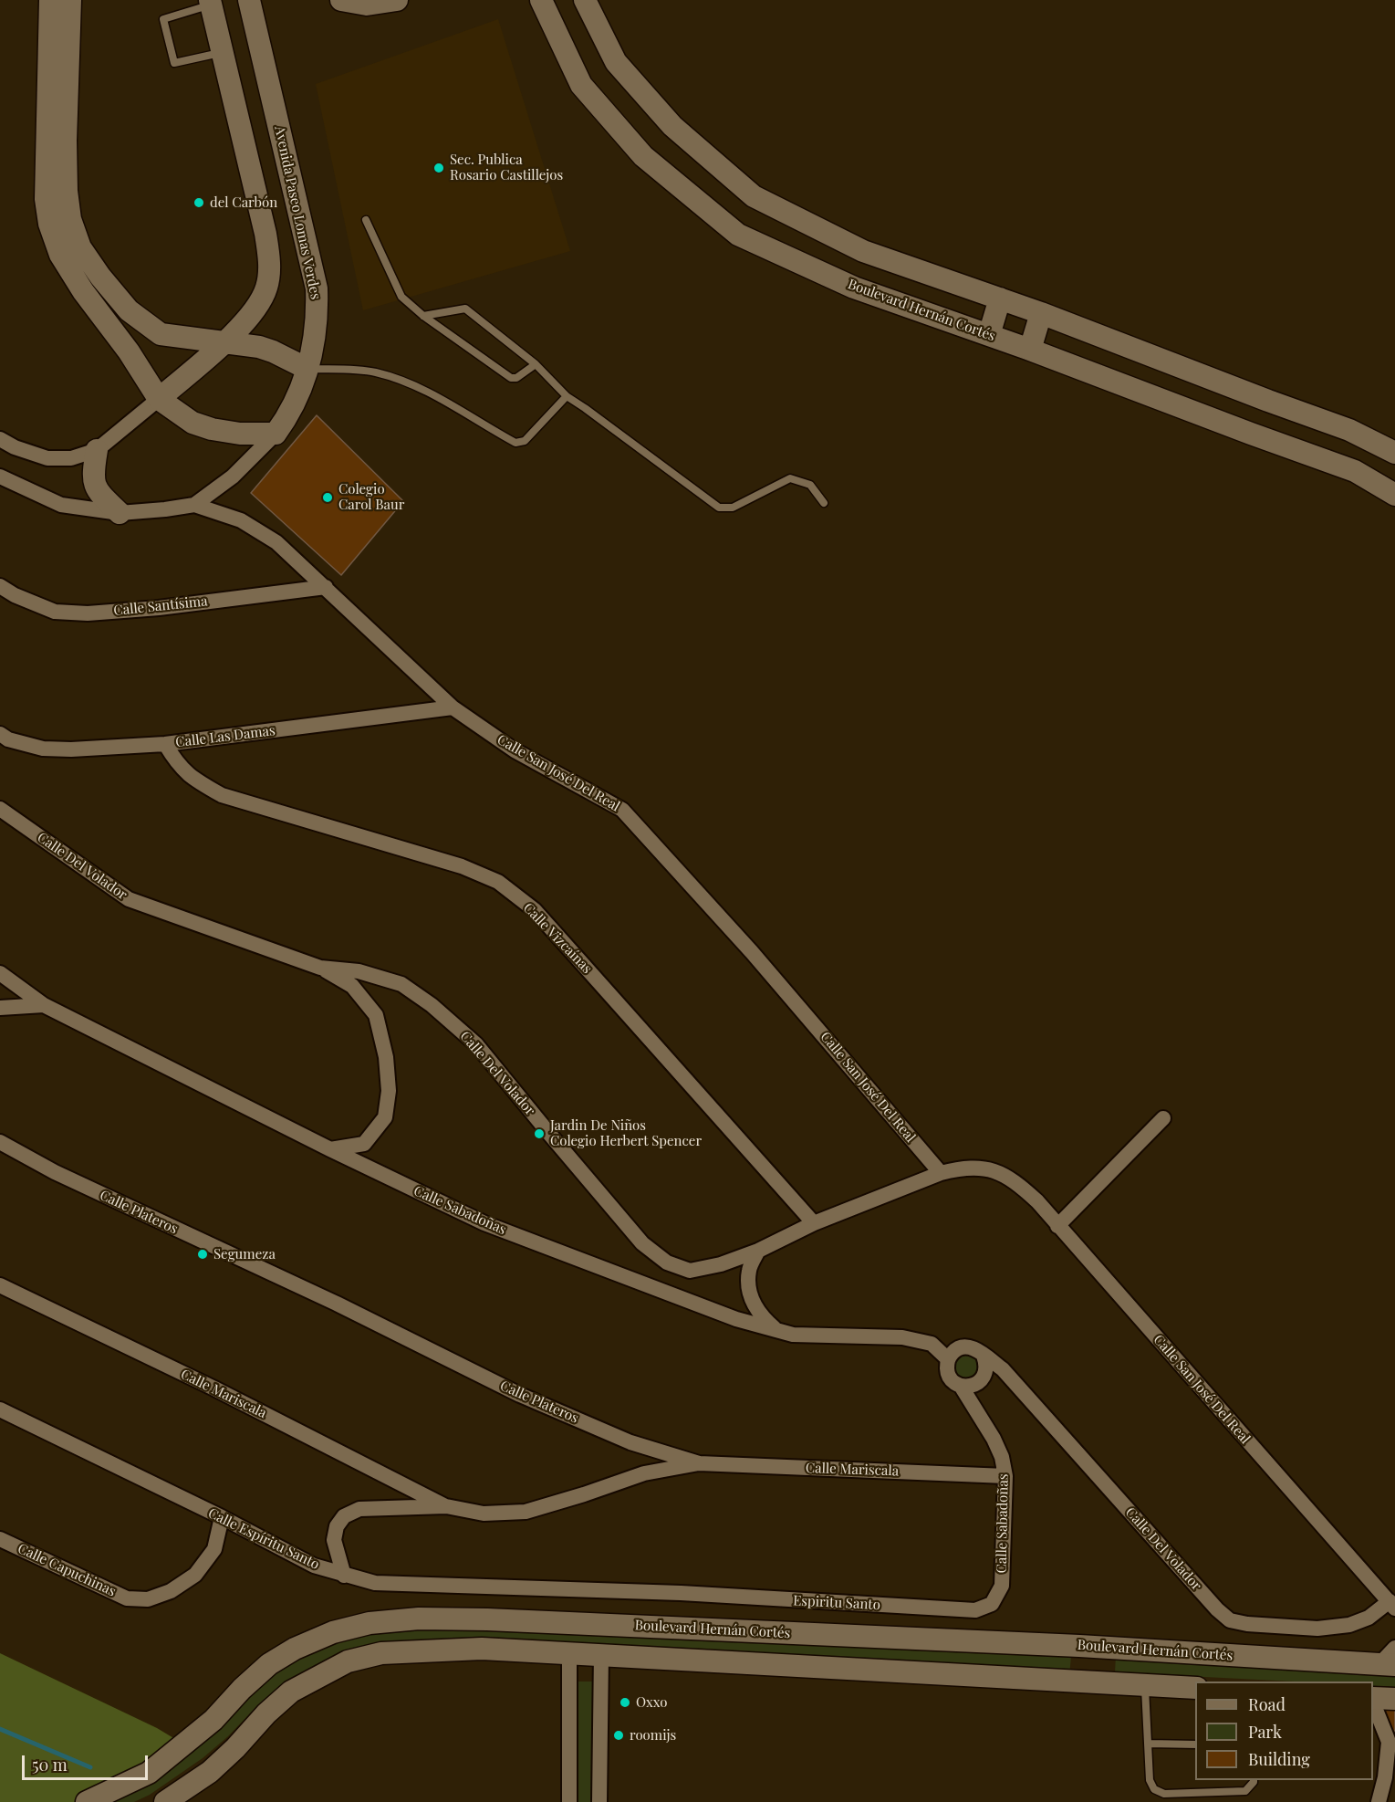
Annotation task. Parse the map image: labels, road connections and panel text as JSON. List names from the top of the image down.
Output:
{
  "streets": {
    "main road": ["Avenida Paseo Lomas Verdes", "Boulevard Hernán Cortés"],
    "street": [
      "Calle Santísima",
      "Calle Las Damas",
      "Calle San José Del Real",
      "Calle Del Volador",
      "Calle Vizcaínas",
      "Calle Sabadoñas",
      "Calle Plateros",
      "Calle Mariscala",
      "Calle Espíritu Santo",
      "Calle Capuchinas",
      "Espiritu Santo"
    ]
  },
  "crossings": [
    ["Avenida Paseo Lomas Verdes", "Calle San José Del Real"],
    ["Calle Santísima", "Calle San José Del Real"],
    ["Calle Las Damas", "Calle San José Del Real"],
    ["Calle Las Damas", "Calle Vizcaínas"],
    ["Calle San José Del Real", "Calle Del Volador"],
    ["Calle San José Del Real", "Calle Vizcaínas"],
    ["Calle Del Volador", "Calle Vizcaínas"],
    ["Calle Del Volador", "Calle Sabadoñas"],
    ["Calle Sabadoñas", "Calle Mariscala"],
    ["Calle Sabadoñas", "Espiritu Santo"],
    ["Calle Plateros", "Calle Mariscala"],
    ["Calle Espíritu Santo", "Calle Capuchinas"],
    ["Calle Espíritu Santo", "Espiritu Santo"]
  ],
  "places": [
    "Sec. Publica Rosario Castillejos",
    "del Carbón",
    "Colegio Carol Baur",
    "Jardin De Niños Colegio Herbert Spencer",
    "Segumeza",
    "Oxxo",
    "roomijs"
  ],
  "legend": ["Road", "Park", "Building"],
  "scale_bar": "50 m"
}
